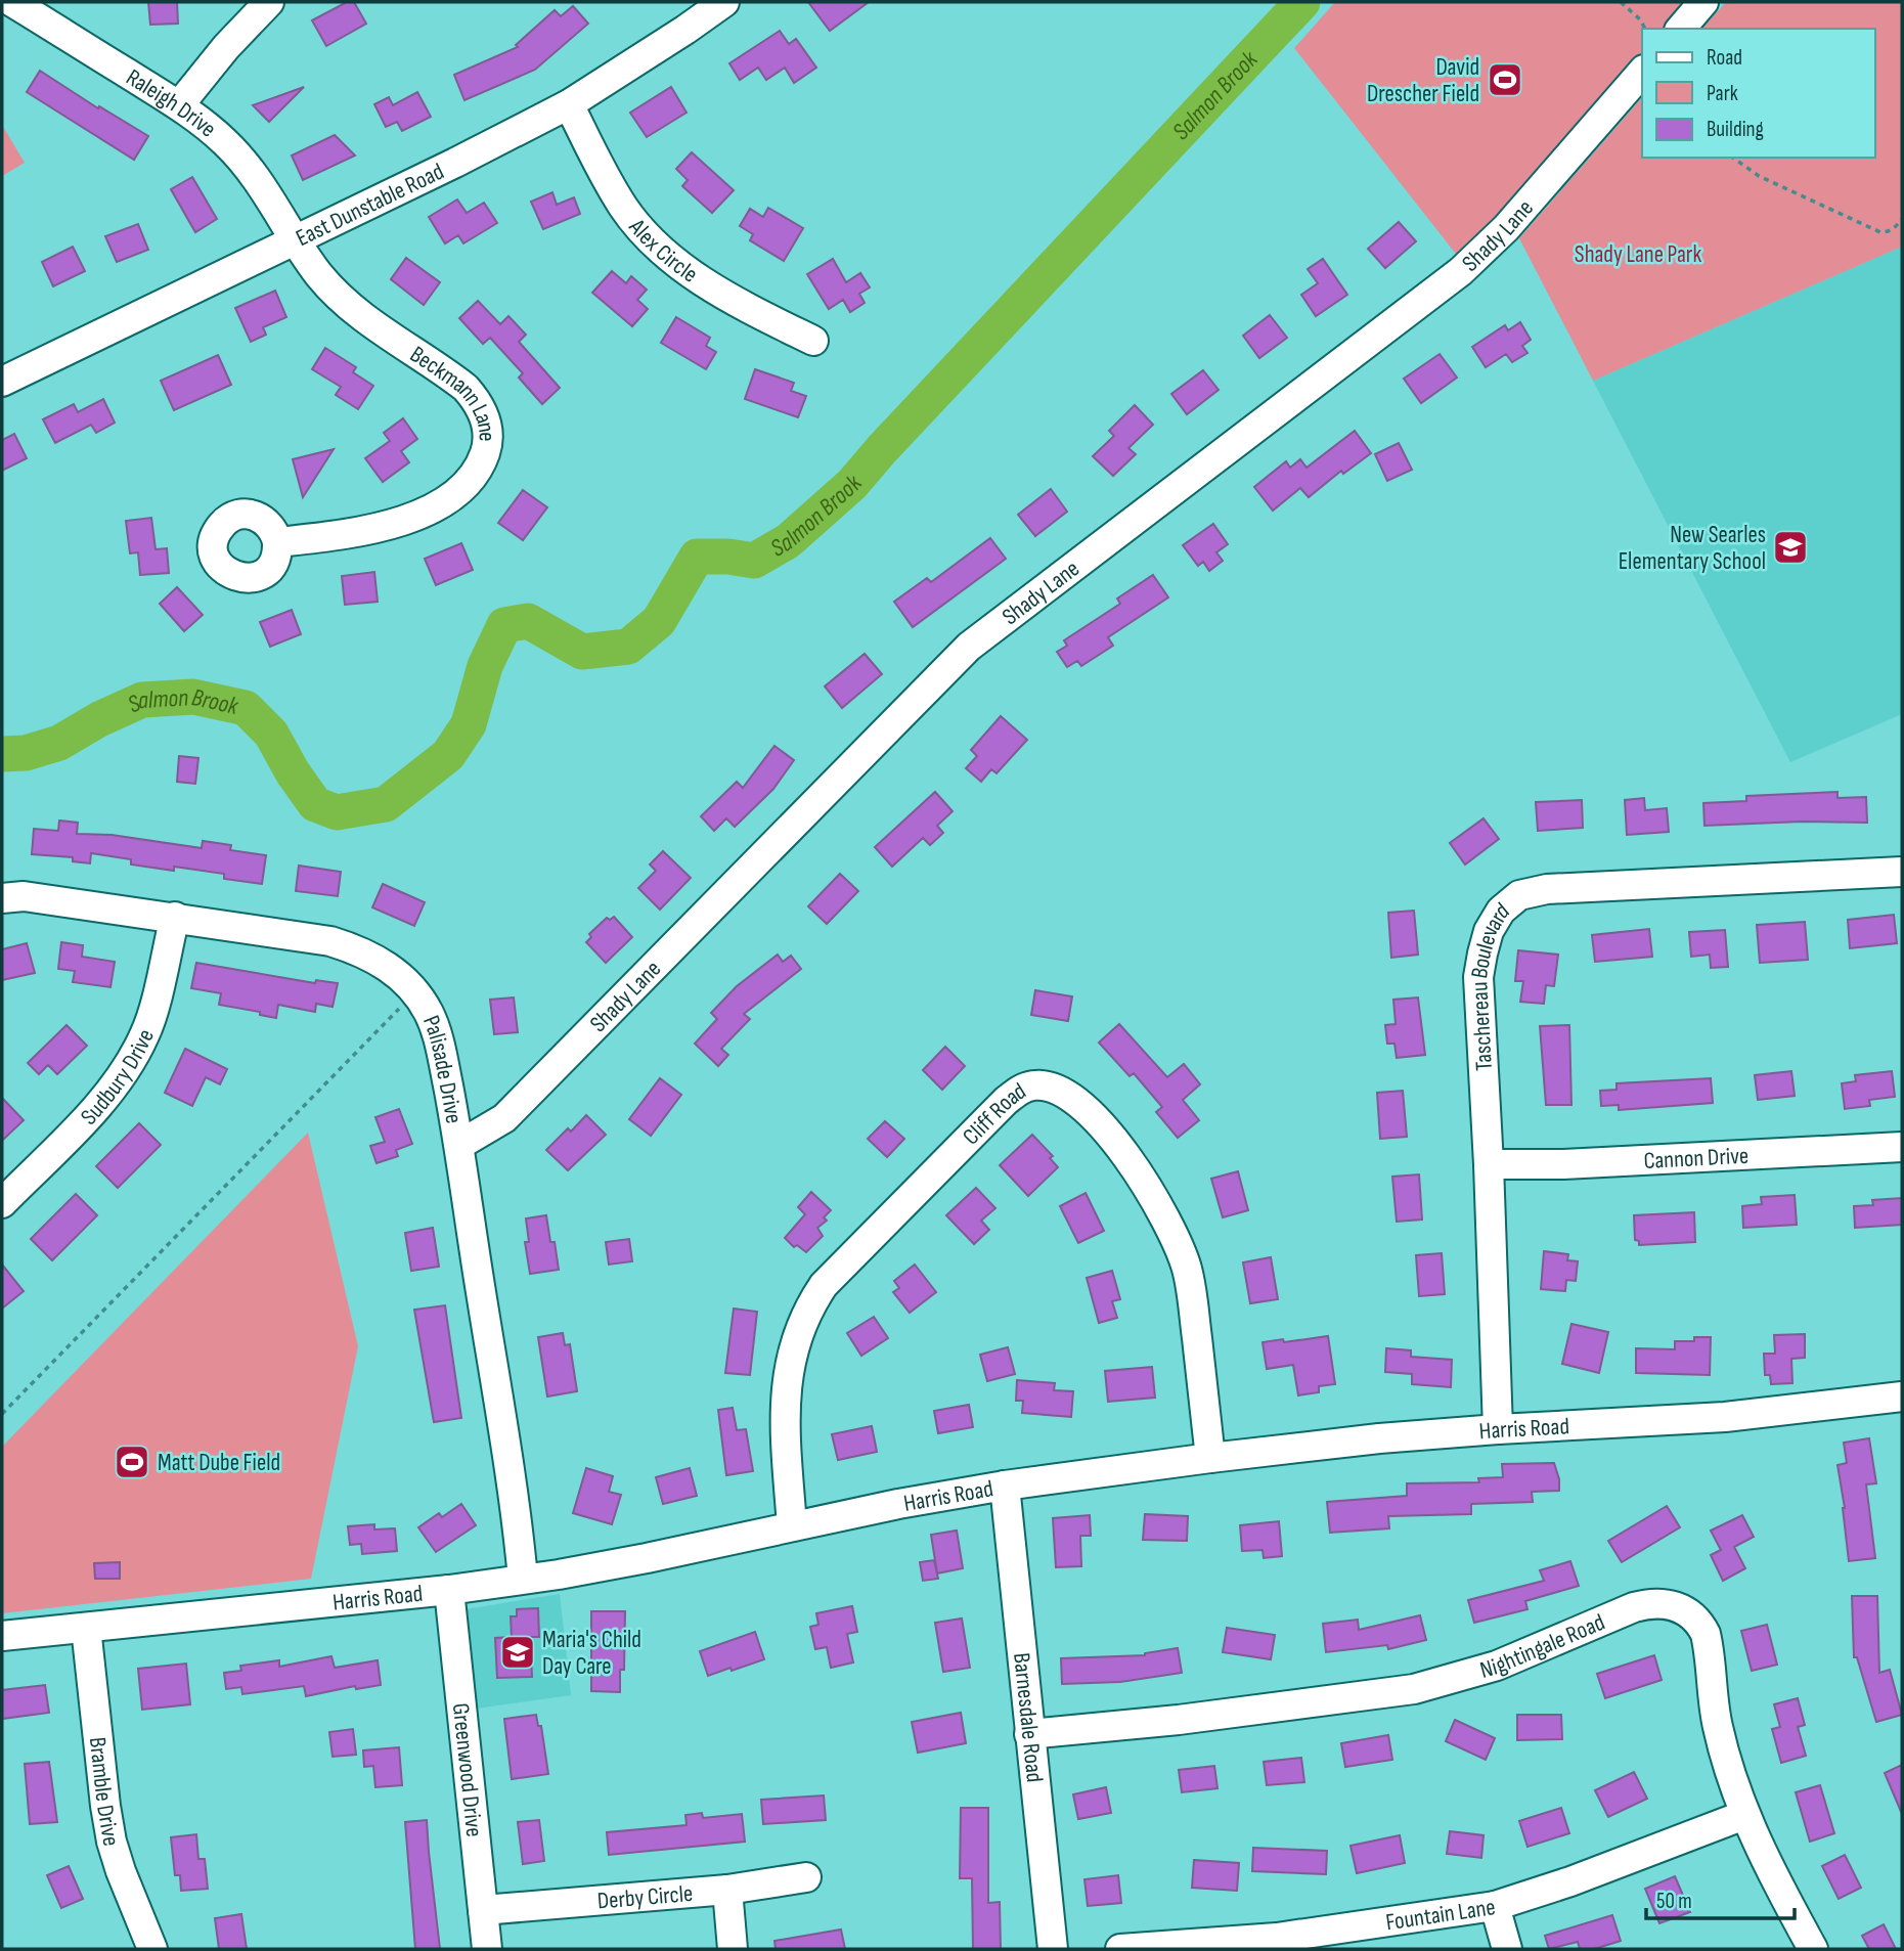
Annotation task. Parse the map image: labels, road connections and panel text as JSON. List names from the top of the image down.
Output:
{
  "streets": {
    "street": [
      "Raleigh Drive",
      "East Dunstable Road",
      "Shady Lane",
      "Alex Circle",
      "Beckmann Lane",
      "Taschereau Boulevard",
      "Palisade Drive",
      "Sudbury Drive",
      "Cliff Road",
      "Cannon Drive",
      "Harris Road",
      "Nightingale Road",
      "Barnesdale Road",
      "Greenwood Drive",
      "Bramble Drive",
      "Derby Circle",
      "Fountain Lane"
    ]
  },
  "crossings": [
    ["Raleigh Drive", "East Dunstable Road"],
    ["Raleigh Drive", "Beckmann Lane"],
    ["East Dunstable Road", "Alex Circle"],
    ["East Dunstable Road", "Beckmann Lane"],
    ["Shady Lane", "Palisade Drive"],
    ["Taschereau Boulevard", "Cannon Drive"],
    ["Taschereau Boulevard", "Harris Road"],
    ["Palisade Drive", "Sudbury Drive"],
    ["Palisade Drive", "Harris Road"],
    ["Cliff Road", "Harris Road"],
    ["Harris Road", "Barnesdale Road"],
    ["Harris Road", "Greenwood Drive"],
    ["Harris Road", "Bramble Drive"],
    ["Nightingale Road", "Barnesdale Road"],
    ["Nightingale Road", "Fountain Lane"],
    ["Greenwood Drive", "Derby Circle"]
  ],
  "water": ["Salmon Brook"],
  "parks": ["Shady Lane Park"],
  "places": {
    "sports": ["David Drescher Field", "Matt Dube Field"],
    "school or university": ["New Searles Elementary School", "Maria's Child Day Care"]
  },
  "legend": ["Road", "Park", "Building"],
  "scale_bar": "50 m"
}
